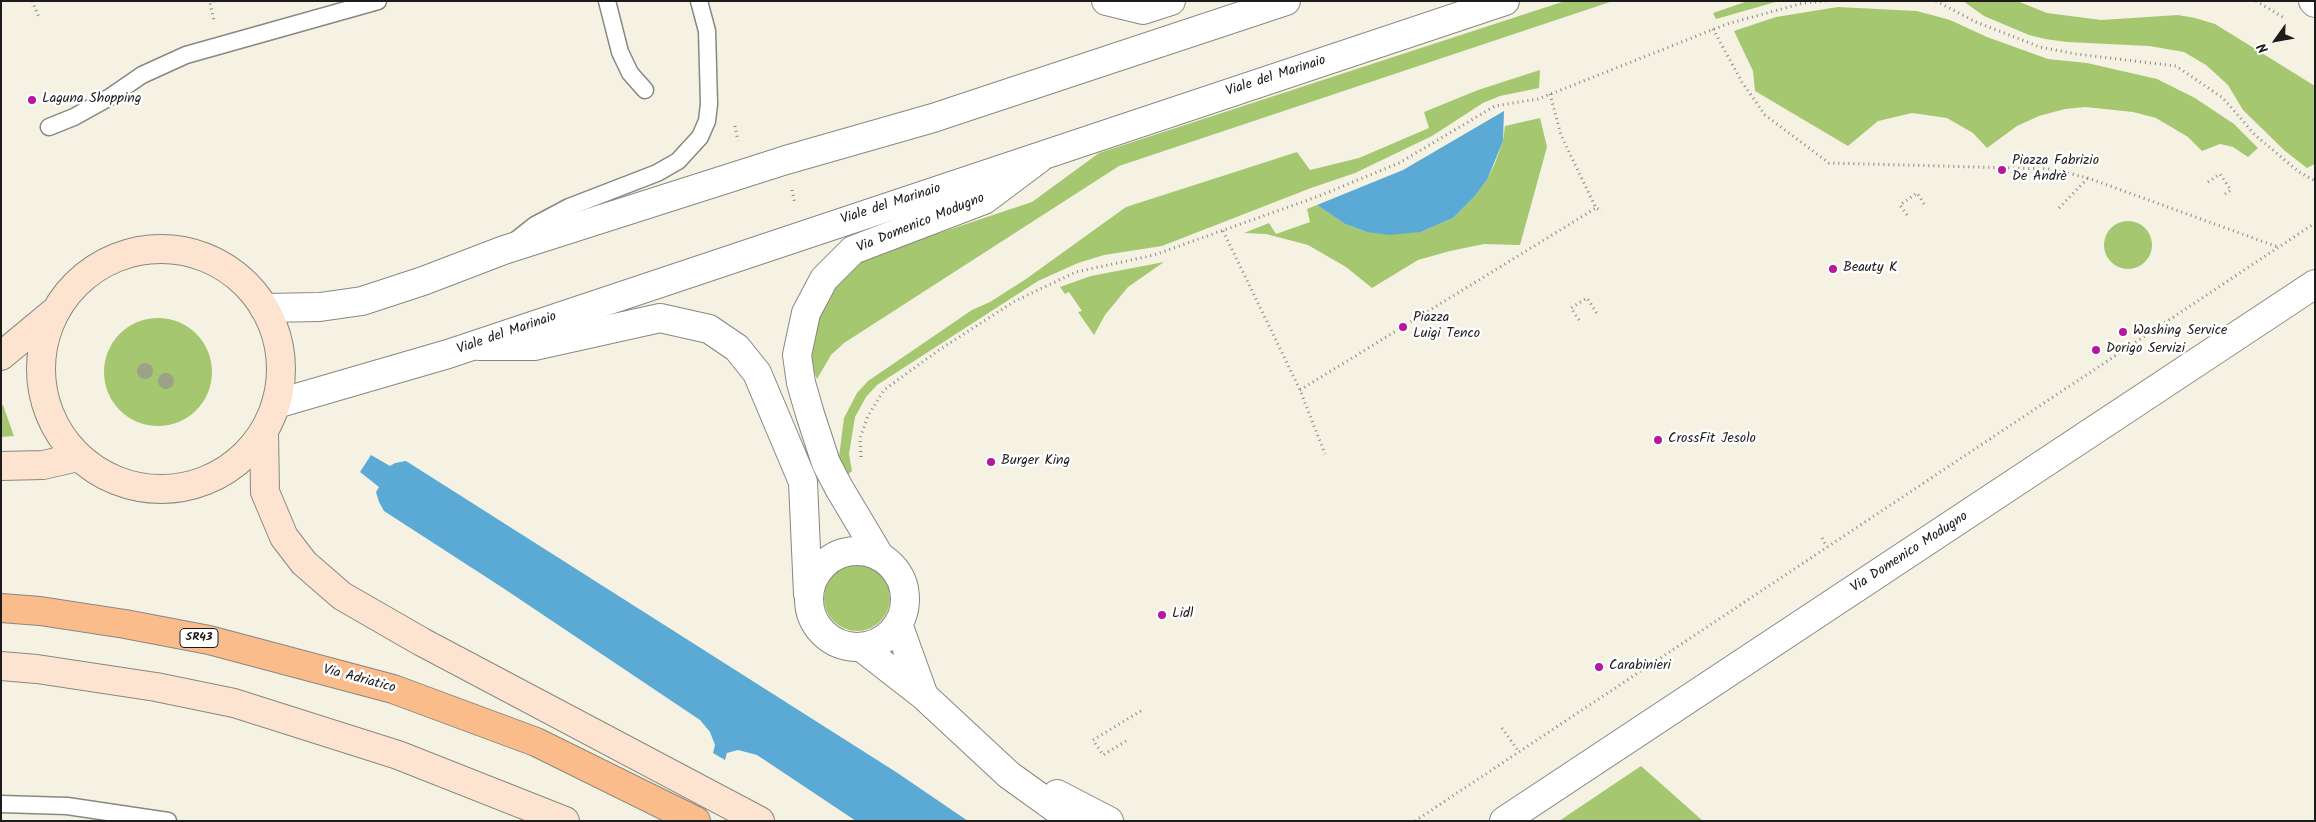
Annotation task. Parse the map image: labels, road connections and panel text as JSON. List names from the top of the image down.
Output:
{
  "streets": {
    "main road": ["SR43", "Via Adriatico"],
    "street": ["Viale del Marinaio", "Via Domenico Modugno"]
  },
  "crossings": [
    ["Viale del Marinaio", "Via Domenico Modugno"]
  ],
  "places": [
    "Laguna Shopping",
    "Piazza Fabrizio De Andrè",
    "Beauty K",
    "Piazza Luigi Tenco",
    "Washing Service",
    "Dorigo Servizi",
    "CrossFit Jesolo",
    "Burger King",
    "Lidl",
    "Carabinieri"
  ],
  "north": "bottom left"
}
